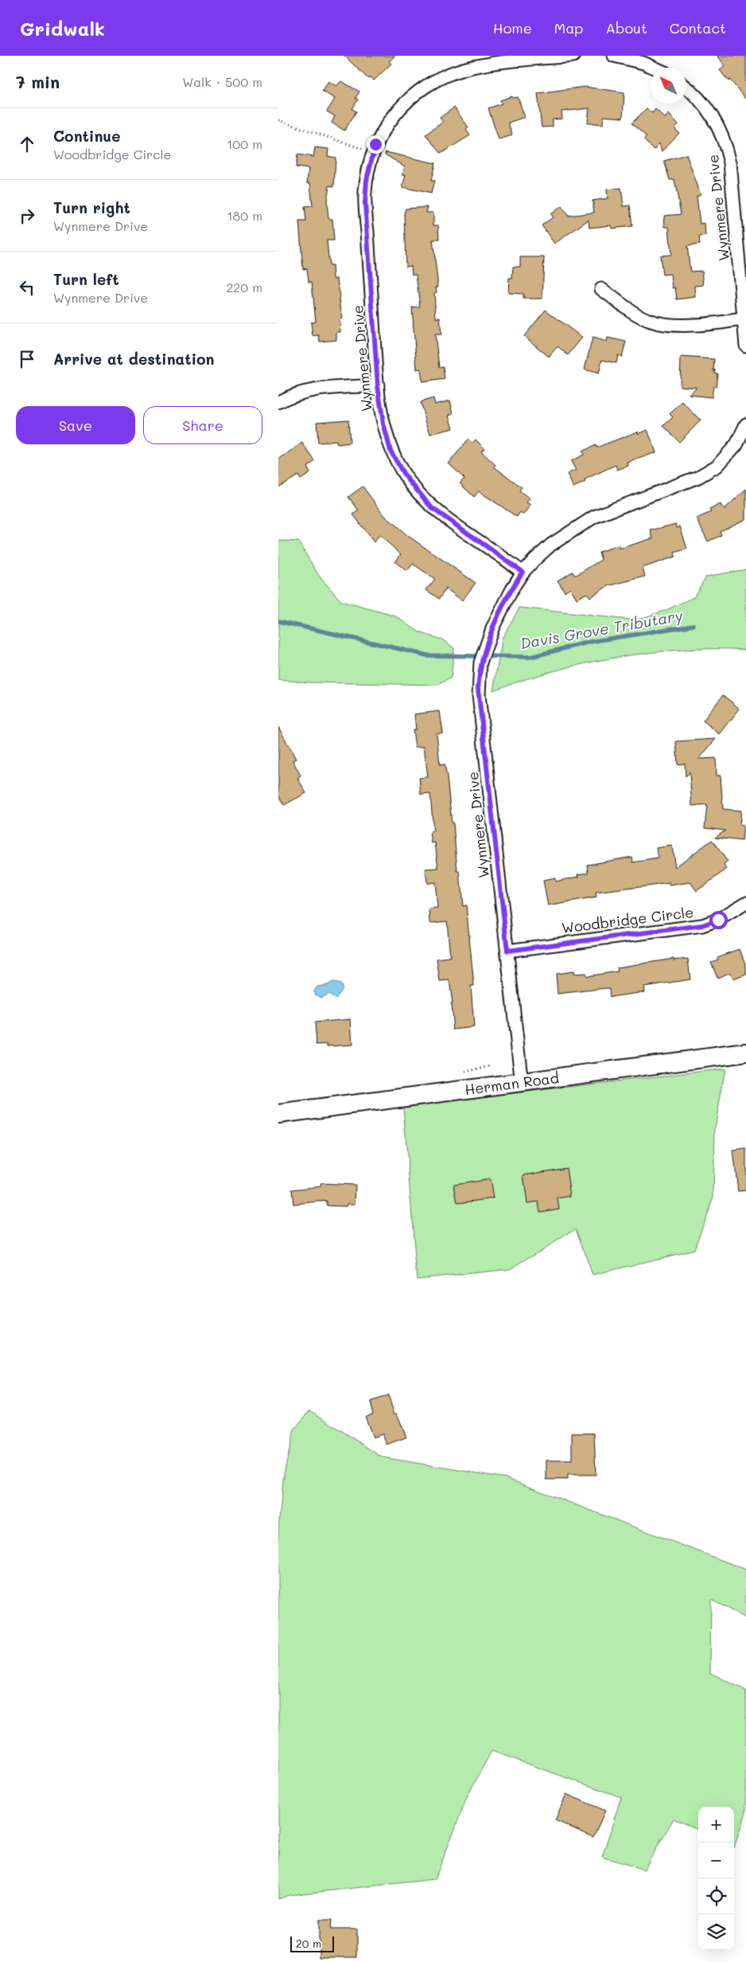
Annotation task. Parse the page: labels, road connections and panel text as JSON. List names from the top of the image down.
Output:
{
  "streets": {
    "street": ["Wynmere Drive", "Woodbridge Circle", "Herman Road"]
  },
  "crossings": [
    ["Wynmere Drive", "Woodbridge Circle"],
    ["Wynmere Drive", "Herman Road"]
  ],
  "water": ["Davis Grove Tributary"],
  "scale_bar": "20 m",
  "north": "top left",
  "page": {
    "header": "Gridwalk",
    "nav": [
      "Home",
      "Map",
      "About",
      "Contact"
    ],
    "heading": ["7 min", "Walk · 500 m"],
    "list": [
      ["Continue", "Woodbridge Circle", "100 m"],
      ["Turn right", "Wynmere Drive", "180 m"],
      ["Turn left", "Wynmere Drive", "220 m"],
      "Arrive at destination"
    ],
    "buttons": ["Save", "Share"],
    "map_buttons": ["+", "−"],
    "scale": "20 m"
  }
}
